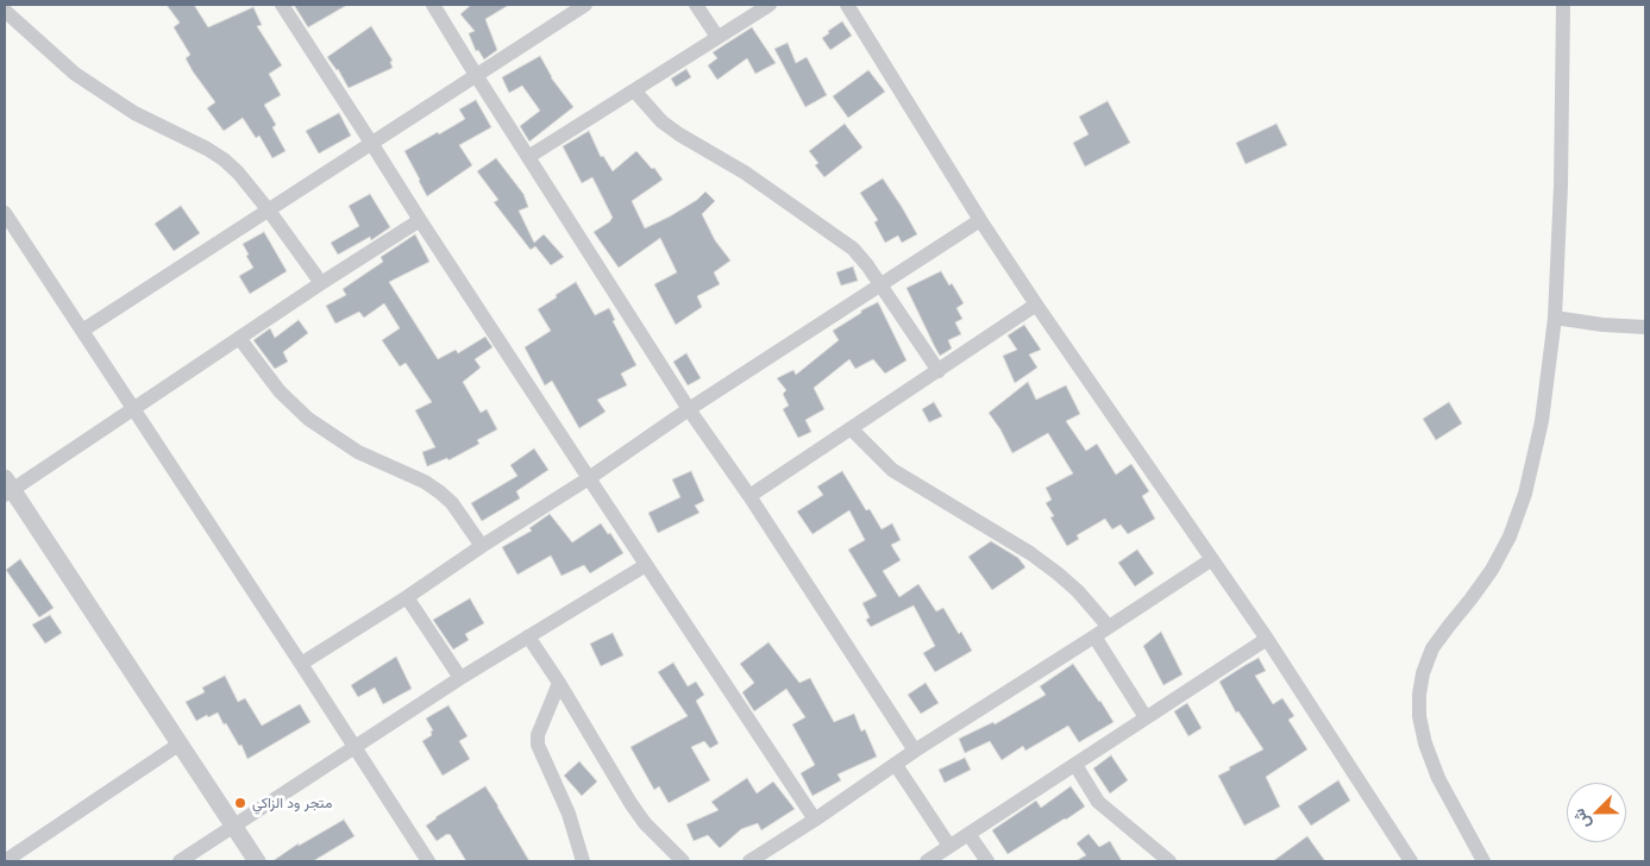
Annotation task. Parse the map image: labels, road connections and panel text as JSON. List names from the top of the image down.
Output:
{
  "places": ["متجر ود الزاكي"],
  "north": "bottom left"
}
